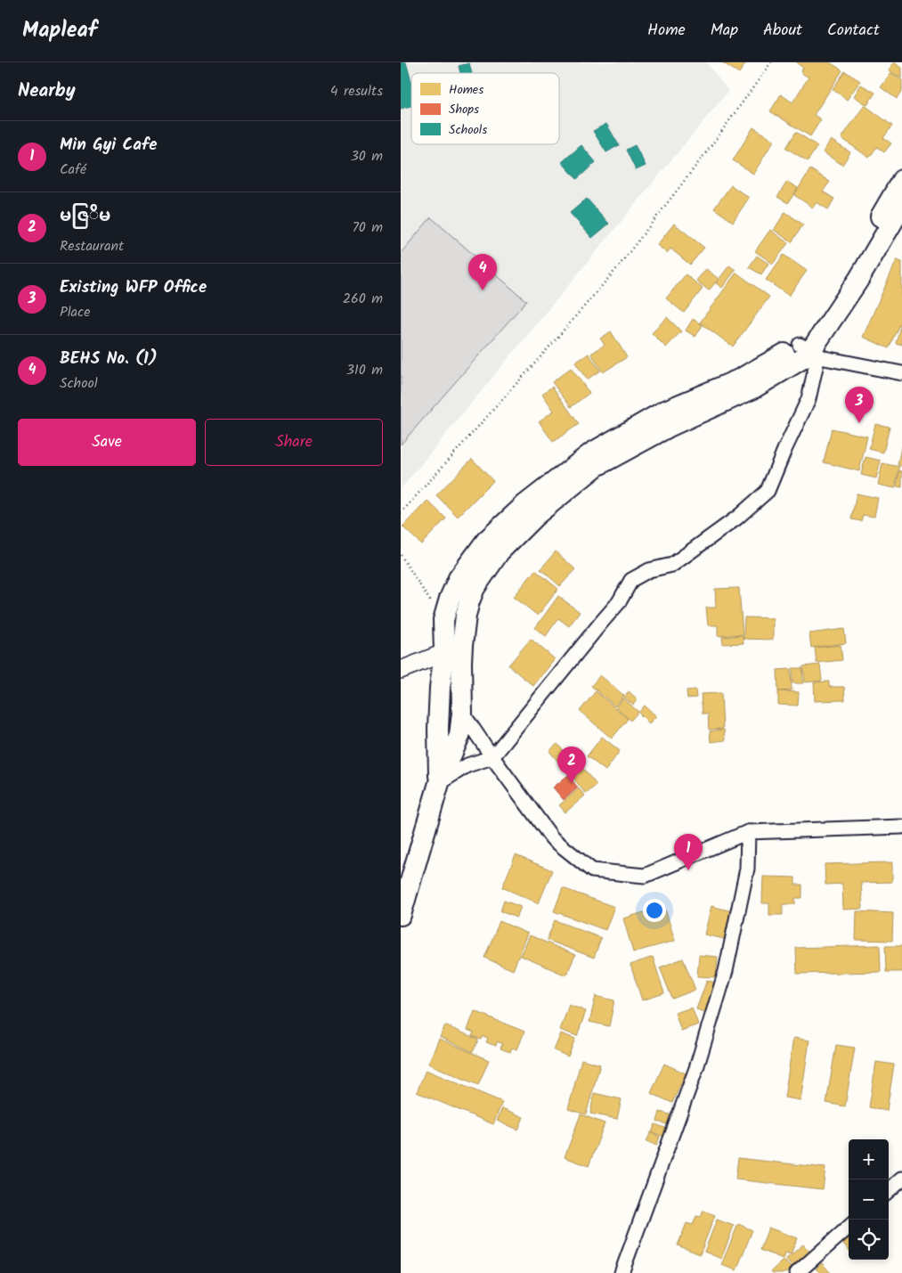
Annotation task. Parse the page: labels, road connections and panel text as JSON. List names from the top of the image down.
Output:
{
  "legend": ["Homes", "Shops", "Schools"],
  "page": {
    "header": "Mapleaf",
    "nav": [
      "Home",
      "Map",
      "About",
      "Contact"
    ],
    "heading": ["Nearby", "4 results"],
    "list": [
      {
        "mark": "1",
        "name": "Min Gyi Cafe",
        "note": "Café",
        "value": "30 m"
      },
      {
        "mark": "2",
        "name": "မဇြ်ိမ",
        "note": "Restaurant",
        "value": "70 m"
      },
      {
        "mark": "3",
        "name": "Existing WFP Office",
        "note": "Place",
        "value": "260 m"
      },
      {
        "mark": "4",
        "name": "BEHS No. (1)",
        "note": "School",
        "value": "310 m"
      }
    ],
    "pins": [
      "4",
      "3",
      "2",
      "1"
    ],
    "buttons": ["Save", "Share"],
    "map_buttons": ["+", "−"]
  }
}
